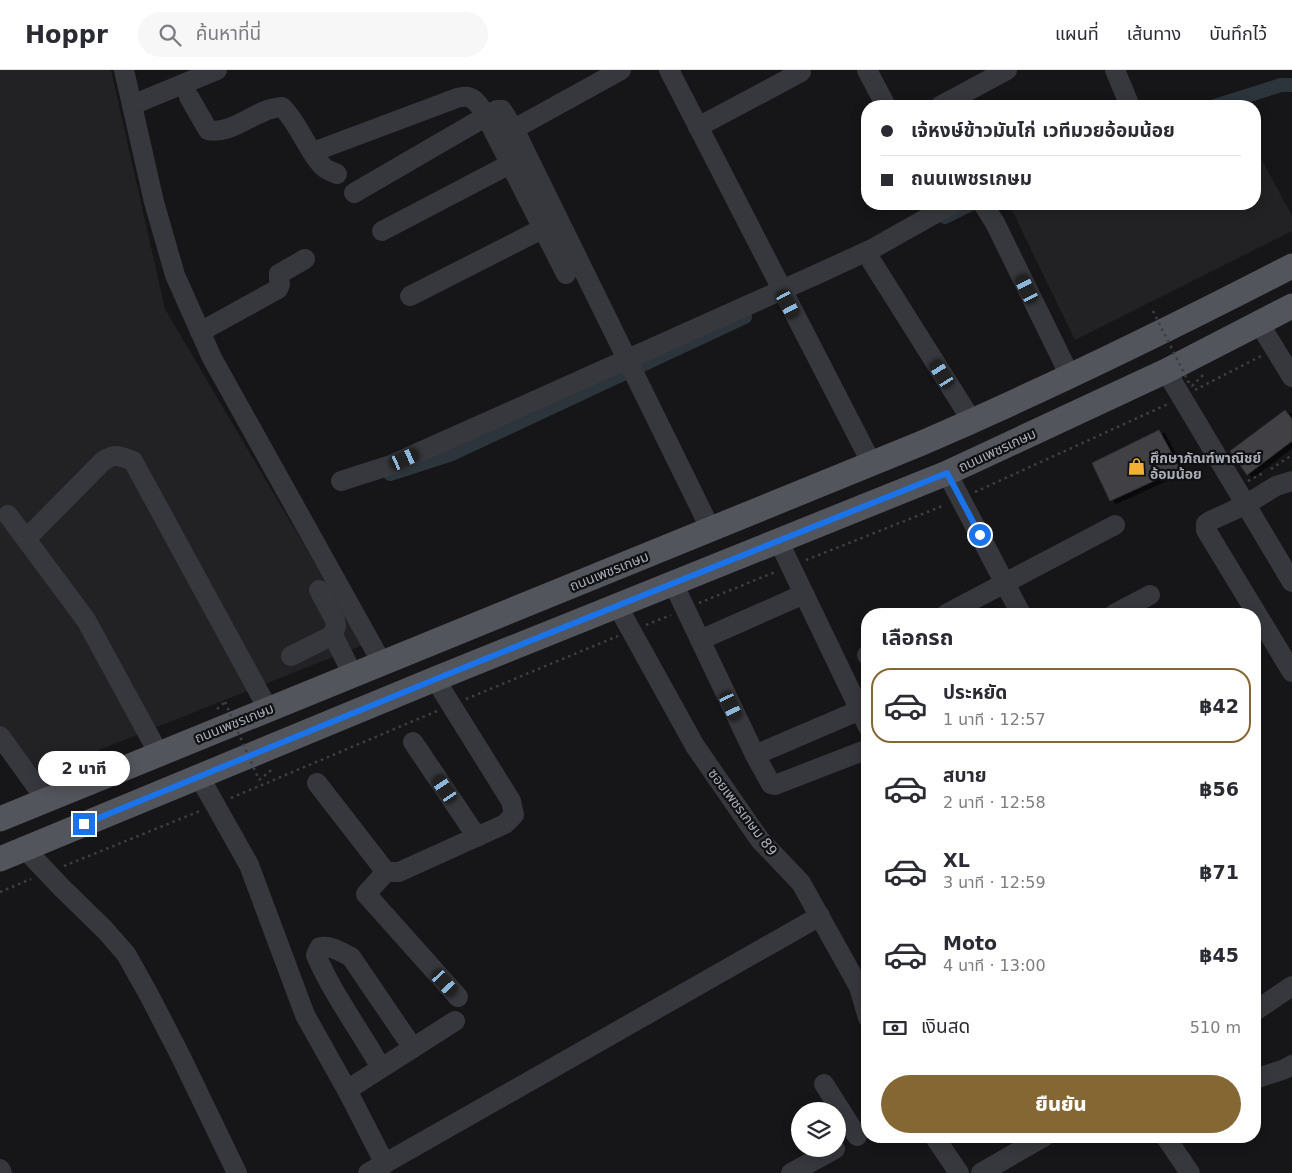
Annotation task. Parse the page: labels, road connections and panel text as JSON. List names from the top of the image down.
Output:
{
  "streets": {
    "main road": ["ถนนเพชรเกษม"],
    "street": ["ซอยเพชรเกษม 89"]
  },
  "crossings": [
    ["ถนนเพชรเกษม", "ซอยเพชรเกษม 89"]
  ],
  "places": {
    "shop": ["ศึกษาภัณฑ์พาณิชย์ อ้อมน้อย"]
  },
  "page": {
    "header": "Hoppr",
    "search": "ค้นหาที่นี่",
    "nav": ["แผนที่", "เส้นทาง", "บันทึกไว้"],
    "banner": ["เจ้หงษ์ข้าวมันไก่ เวทีมวยอ้อมน้อย", "ถนนเพชรเกษม"],
    "heading": "เลือกรถ",
    "list": [
      {
        "name": "ประหยัด",
        "note": "1 นาที · 12:57",
        "value": "฿42"
      },
      {
        "name": "สบาย",
        "note": "2 นาที · 12:58",
        "value": "฿56"
      },
      {
        "name": "XL",
        "note": "3 นาที · 12:59",
        "value": "฿71"
      },
      {
        "name": "Moto",
        "note": "4 นาที · 13:00",
        "value": "฿45"
      }
    ],
    "bubble": "2 นาที",
    "pay": ["เงินสด", "510 m"],
    "buttons": "ยืนยัน"
  }
}
